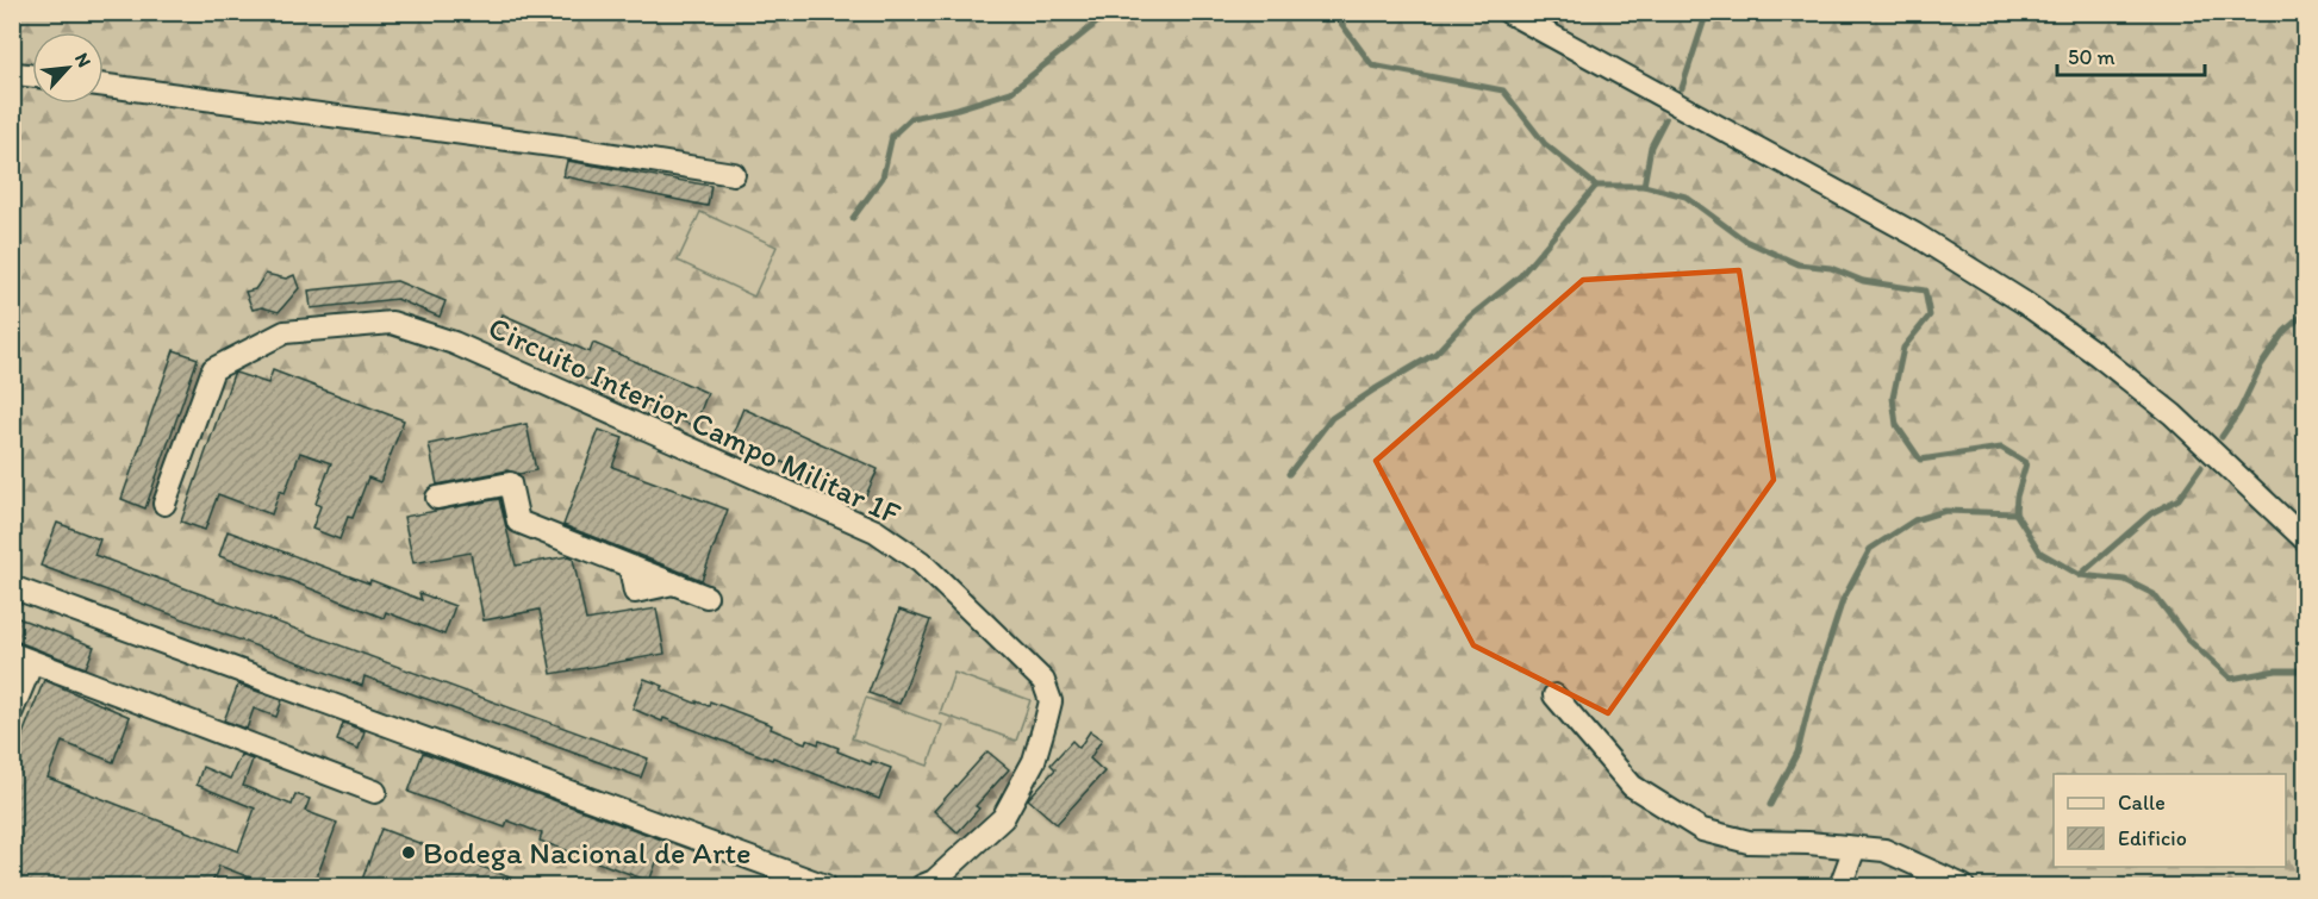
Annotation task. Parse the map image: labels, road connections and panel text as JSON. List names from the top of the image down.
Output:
{
  "streets": {
    "street": ["Circuito Interior Campo Militar 1F"]
  },
  "places": ["Bodega Nacional de Arte"],
  "legend": ["Calle", "Edificio"],
  "scale_bar": "50 m",
  "north": "top right"
}
